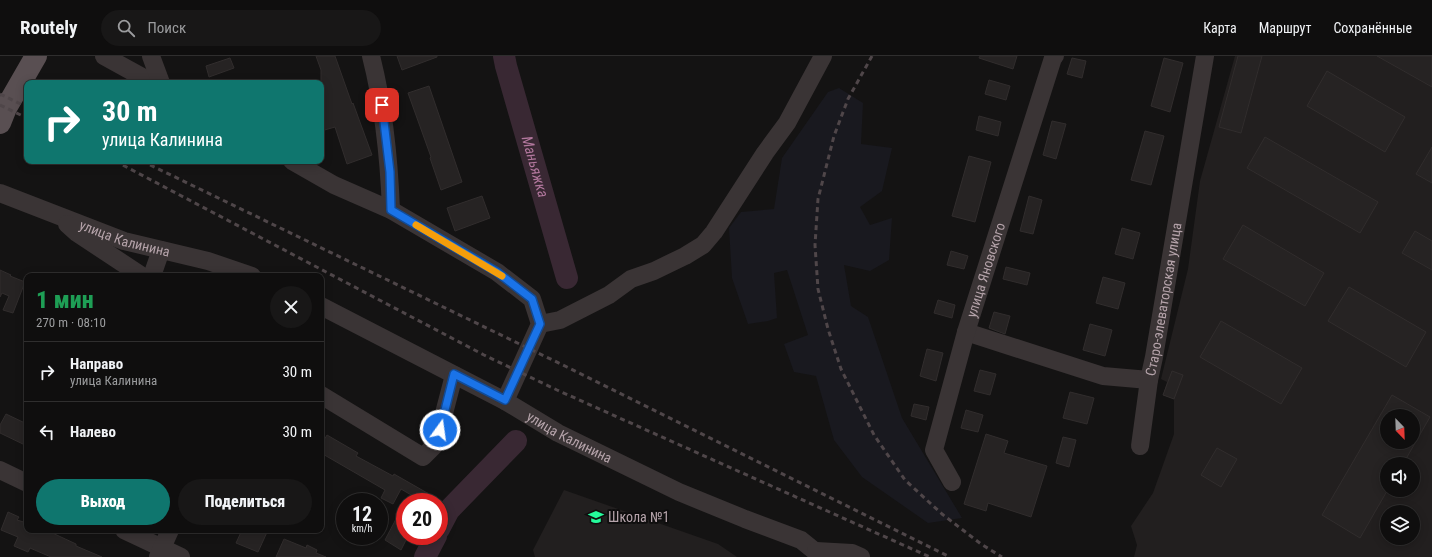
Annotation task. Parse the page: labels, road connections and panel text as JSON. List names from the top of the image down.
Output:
{
  "streets": {
    "street": ["улица Калинина", "улица Яновского", "Старо-элеваторская улица"]
  },
  "crossings": [
    ["улица Яновского", "Старо-элеваторская улица"]
  ],
  "water": ["Маньяжка"],
  "places": {
    "school or university": ["Школа №1"]
  },
  "north": "bottom right",
  "page": {
    "header": "Routely",
    "search": "Поиск",
    "nav": ["Карта", "Маршрут", "Сохранённые"],
    "turn": ["30 m", "улица Калинина"],
    "heading": ["1 мин", "270 m · 08:10"],
    "list": [
      {
        "name": "Направо",
        "note": "улица Калинина",
        "value": "30 m"
      },
      {
        "name": "Налево",
        "value": "30 m"
      }
    ],
    "buttons": ["Выход", "Поделиться"],
    "speed": "12 km/h",
    "limit": "20"
  }
}
